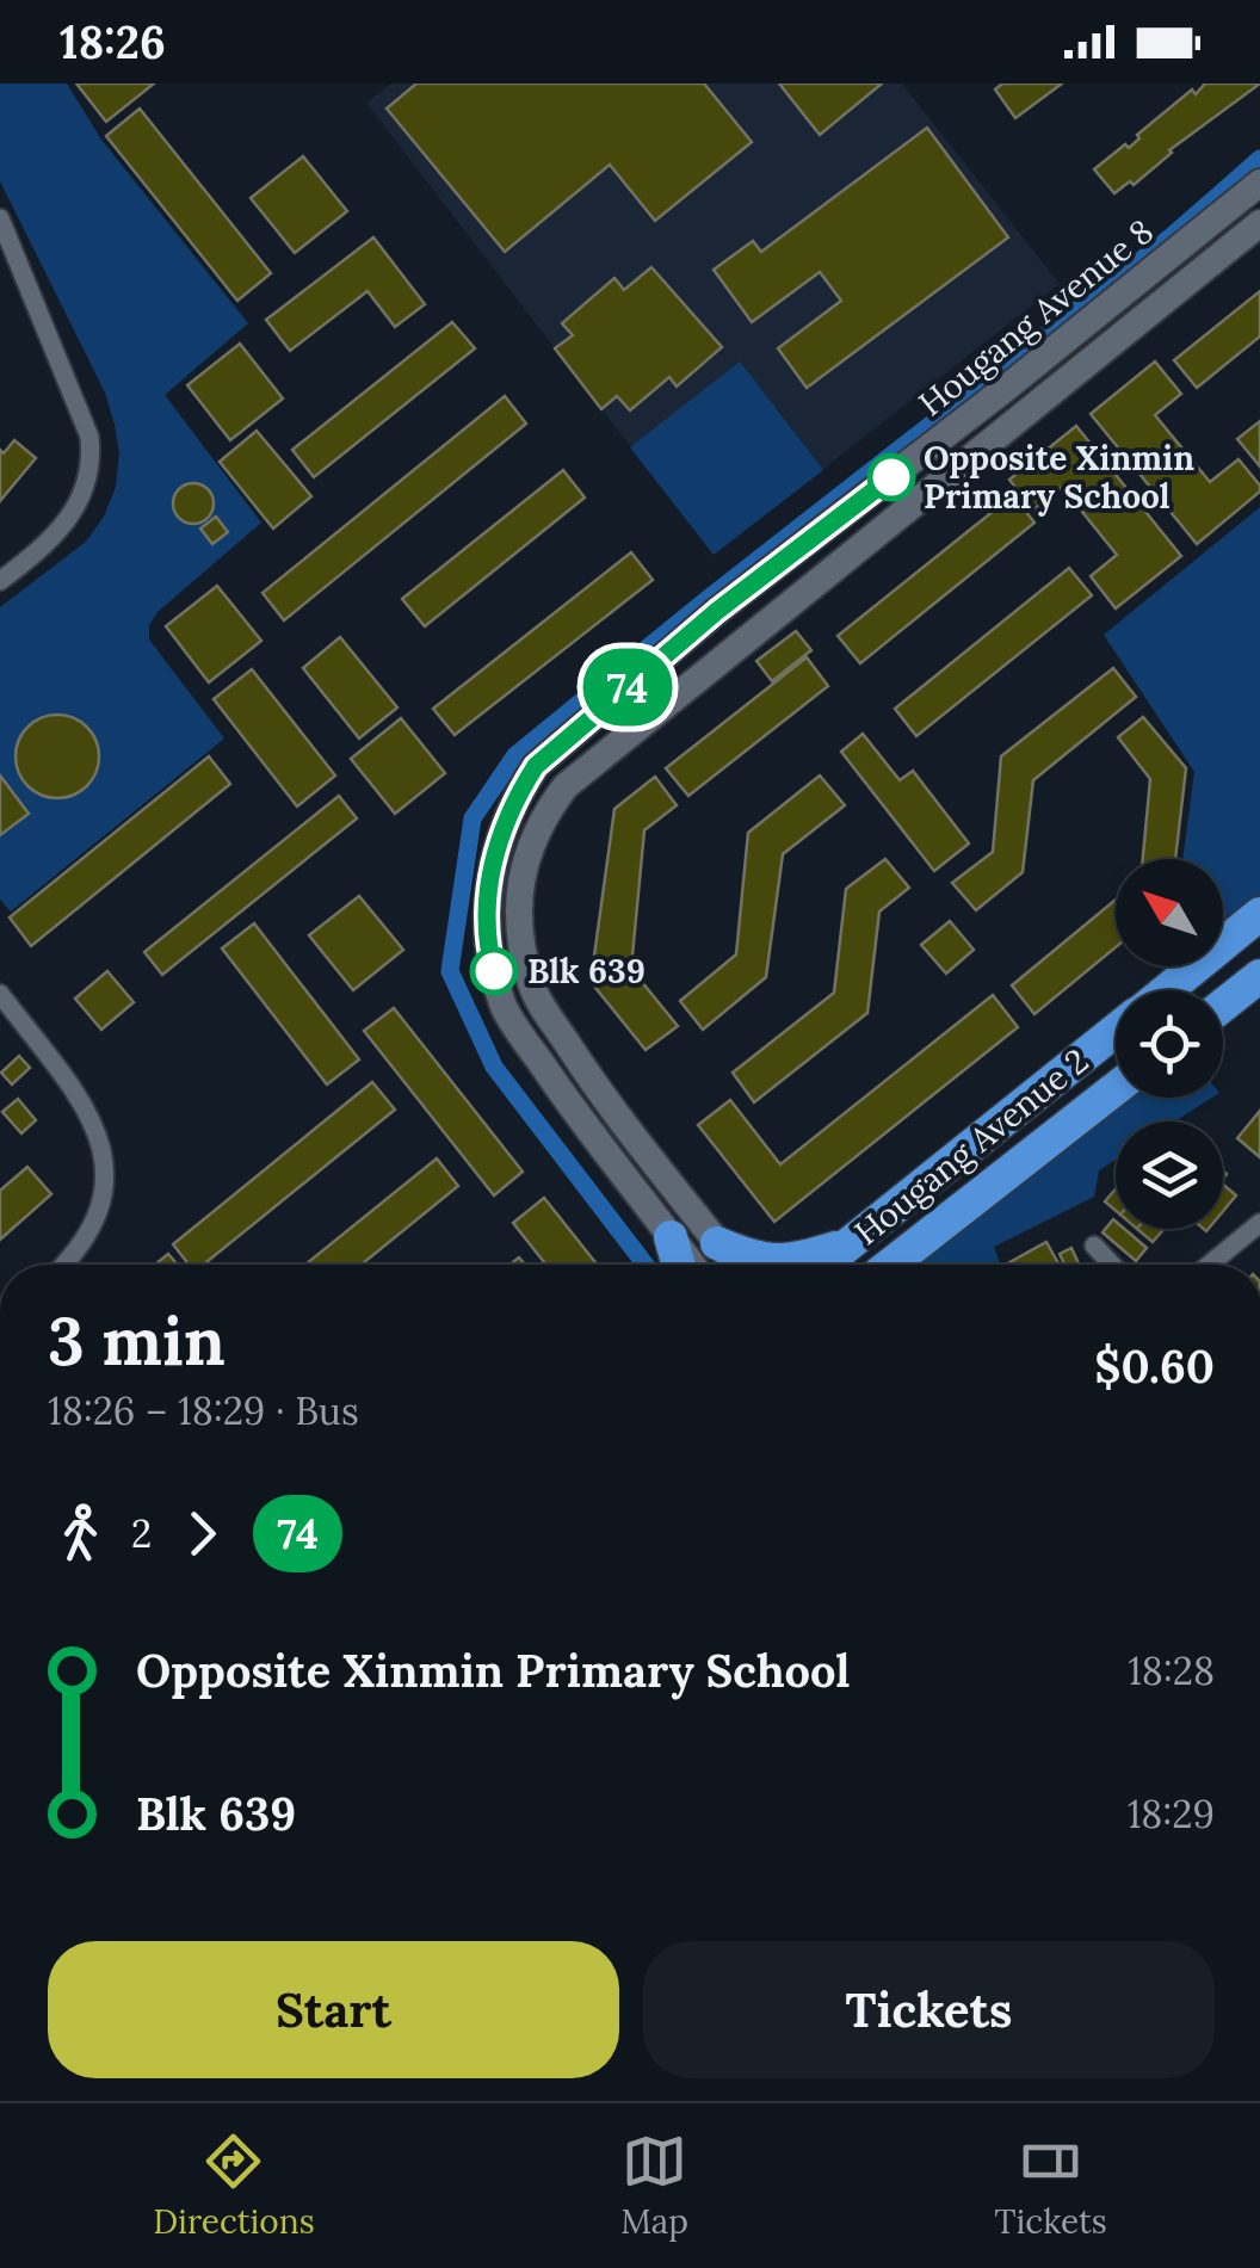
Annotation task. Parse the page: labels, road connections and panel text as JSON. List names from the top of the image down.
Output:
{
  "streets": {
    "highway": ["Hougang Avenue 2"],
    "main road": ["Hougang Avenue 8"]
  },
  "places": ["Opposite Xinmin Primary School", "Blk 639"],
  "lines": ["bus line 74"],
  "north": "top left",
  "page": {
    "status": "18:26",
    "on_map": "74",
    "heading": ["3 min", "18:26 – 18:29 · Bus", "$0.60"],
    "legs": ["2", "74"],
    "list": [
      {
        "name": "Opposite Xinmin Primary School",
        "value": "18:28"
      },
      {
        "name": "Blk 639",
        "value": "18:29"
      }
    ],
    "buttons": ["Start", "Tickets"],
    "tabs": ["Directions", "Map", "Tickets"]
  }
}
